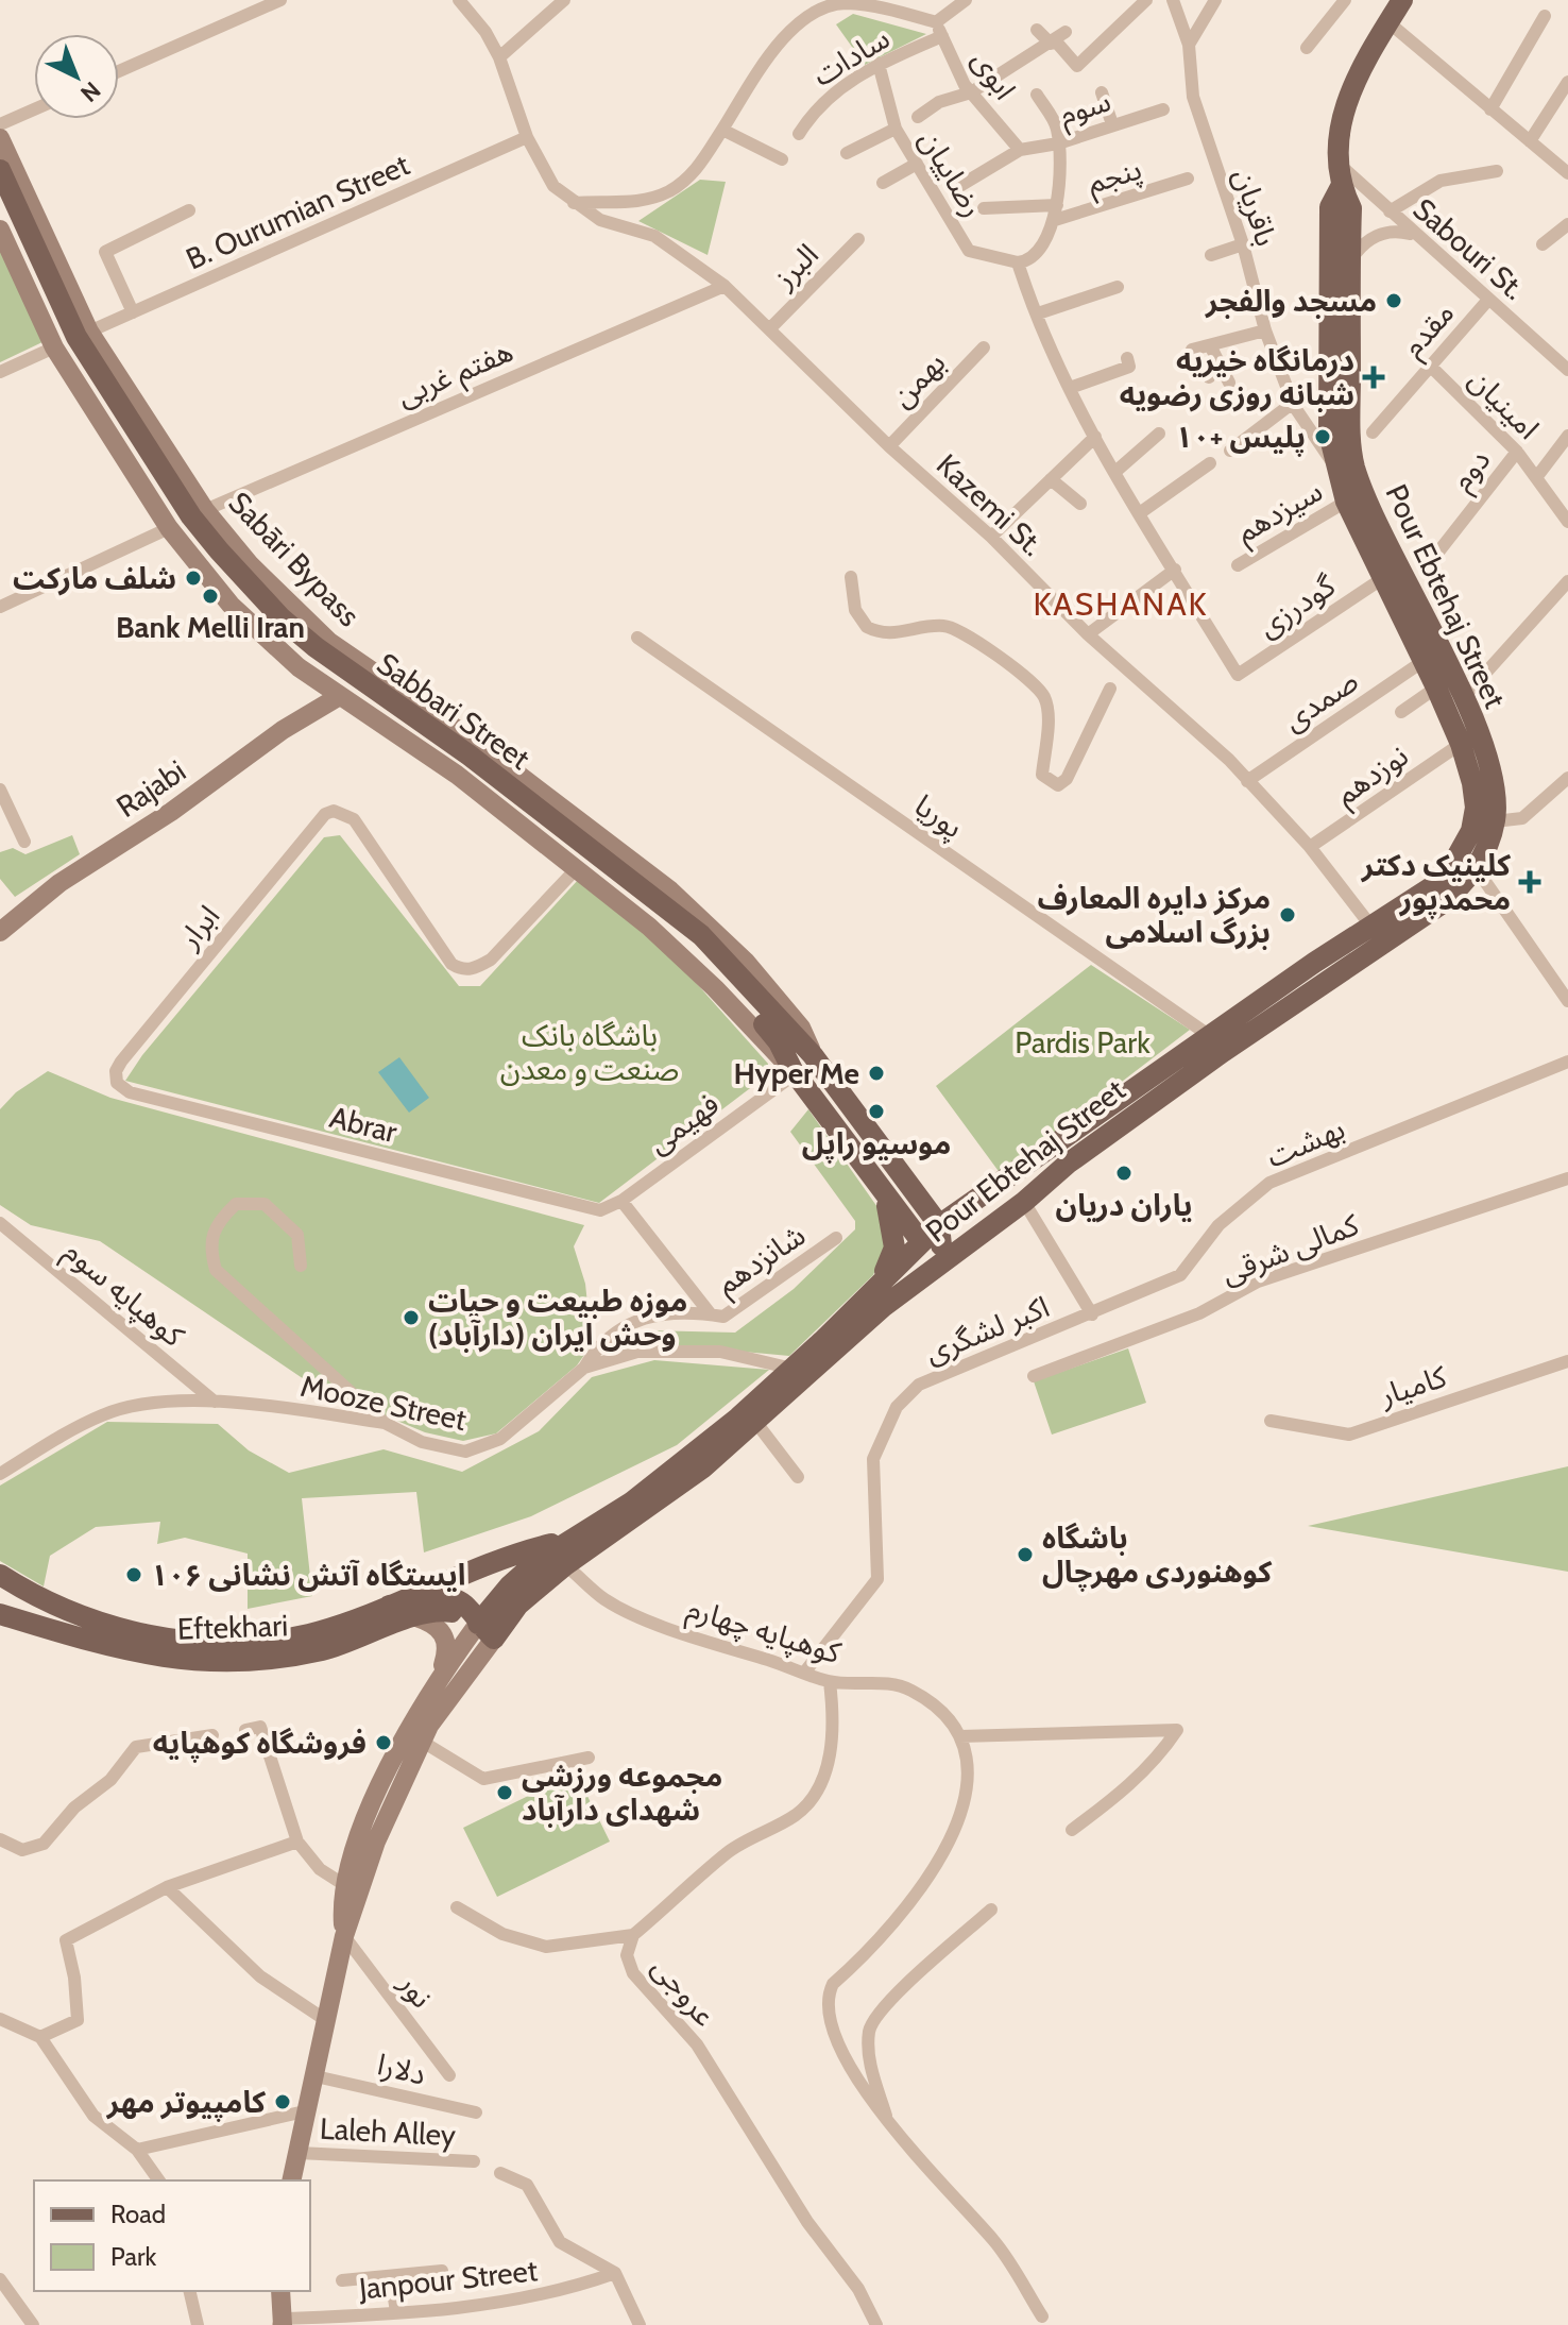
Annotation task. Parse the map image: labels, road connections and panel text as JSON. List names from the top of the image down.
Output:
{
  "streets": {
    "main road": [
      "Pour Ebtehaj Street",
      "Sabbari Street",
      "Rajabi",
      "Eftekhari"
    ],
    "street": [
      "سادات",
      "ابوی",
      "سوم",
      "رضاییان",
      "پنجم",
      "باقریان",
      "B. Ourumian Street",
      "Sabouri St.",
      "البرز",
      "مقدم",
      "هفتم غربی",
      "بهمن",
      "امینیان",
      "دوم",
      "Kazemi St.",
      "سیزدهم",
      "گودرزی",
      "صمدی",
      "نوزدهم",
      "پوریا",
      "ابرار",
      "فهیمی",
      "بهشت",
      "کمالی شرقی",
      "شانزدهم",
      "کوهپایه سوم",
      "اکبر لشگری",
      "کامیار",
      "Mooze Street",
      "کوهپایه چهارم",
      "نور",
      "عروجی",
      "دلارا",
      "Laleh Alley",
      "Janpour Street"
    ]
  },
  "crossings": [
    ["سادات", "ابوی"],
    ["سادات", "رضاییان"],
    ["ابوی", "سوم"],
    ["باقریان", "Pour Ebtehaj Street"],
    ["B. Ourumian Street", "Kazemi St."],
    ["B. Ourumian Street", "Sabbari Street"],
    ["Sabouri St.", "مقدم"],
    ["Sabouri St.", "Pour Ebtehaj Street"],
    ["البرز", "Kazemi St."],
    ["مقدم", "امینیان"],
    ["هفتم غربی", "Kazemi St."],
    ["هفتم غربی", "Sabbari Street"],
    ["بهمن", "Kazemi St."],
    ["امینیان", "دوم"],
    ["Kazemi St.", "Pour Ebtehaj Street"],
    ["Kazemi St.", "صمدی"],
    ["Kazemi St.", "نوزدهم"],
    ["سیزدهم", "Pour Ebtehaj Street"],
    ["Pour Ebtehaj Street", "گودرزی"],
    ["Pour Ebtehaj Street", "صمدی"],
    ["Pour Ebtehaj Street", "Sabbari Street"],
    ["Pour Ebtehaj Street", "نوزدهم"],
    ["Pour Ebtehaj Street", "پوریا"],
    ["Pour Ebtehaj Street", "Mooze Street"],
    ["Pour Ebtehaj Street", "Eftekhari"],
    ["Pour Ebtehaj Street", "کوهپایه چهارم"],
    ["Pour Ebtehaj Street", "نور"],
    ["Pour Ebtehaj Street", "دلارا"],
    ["Pour Ebtehaj Street", "Laleh Alley"],
    ["ابرار", "فهیمی"],
    ["فهیمی", "شانزدهم"],
    ["بهشت", "اکبر لشگری"],
    ["شانزدهم", "Mooze Street"],
    ["کوهپایه سوم", "Mooze Street"],
    ["اکبر لشگری", "کوهپایه چهارم"],
    ["کوهپایه چهارم", "عروجی"]
  ],
  "districts": ["KASHANAK"],
  "parks": ["باشگاه بانک صنعت و معدن", "Pardis Park"],
  "places": {
    "other": [
      "مسجد والفجر",
      "پلیس +۱۰",
      "شلف مارکت",
      "Bank Melli Iran",
      "مرکز دایره المعارف بزرگ اسلامی",
      "Hyper Me",
      "موسیو راپل",
      "یاران دریان",
      "موزه طبیعت و حیات وحش ایران (دارآباد)",
      "باشگاه کوهنوردی مهرچال",
      "ایستگاه آتش نشانی ۱۰۶",
      "فروشگاه کوهپایه",
      "مجموعه ورزشی شهدای دارآباد",
      "کامپیوتر مهر"
    ],
    "health": ["درمانگاه خیریه شبانه روزی رضویه", "کلینیک دکتر محمدپور"]
  },
  "legend": ["Road", "Park"],
  "north": "bottom right"
}
